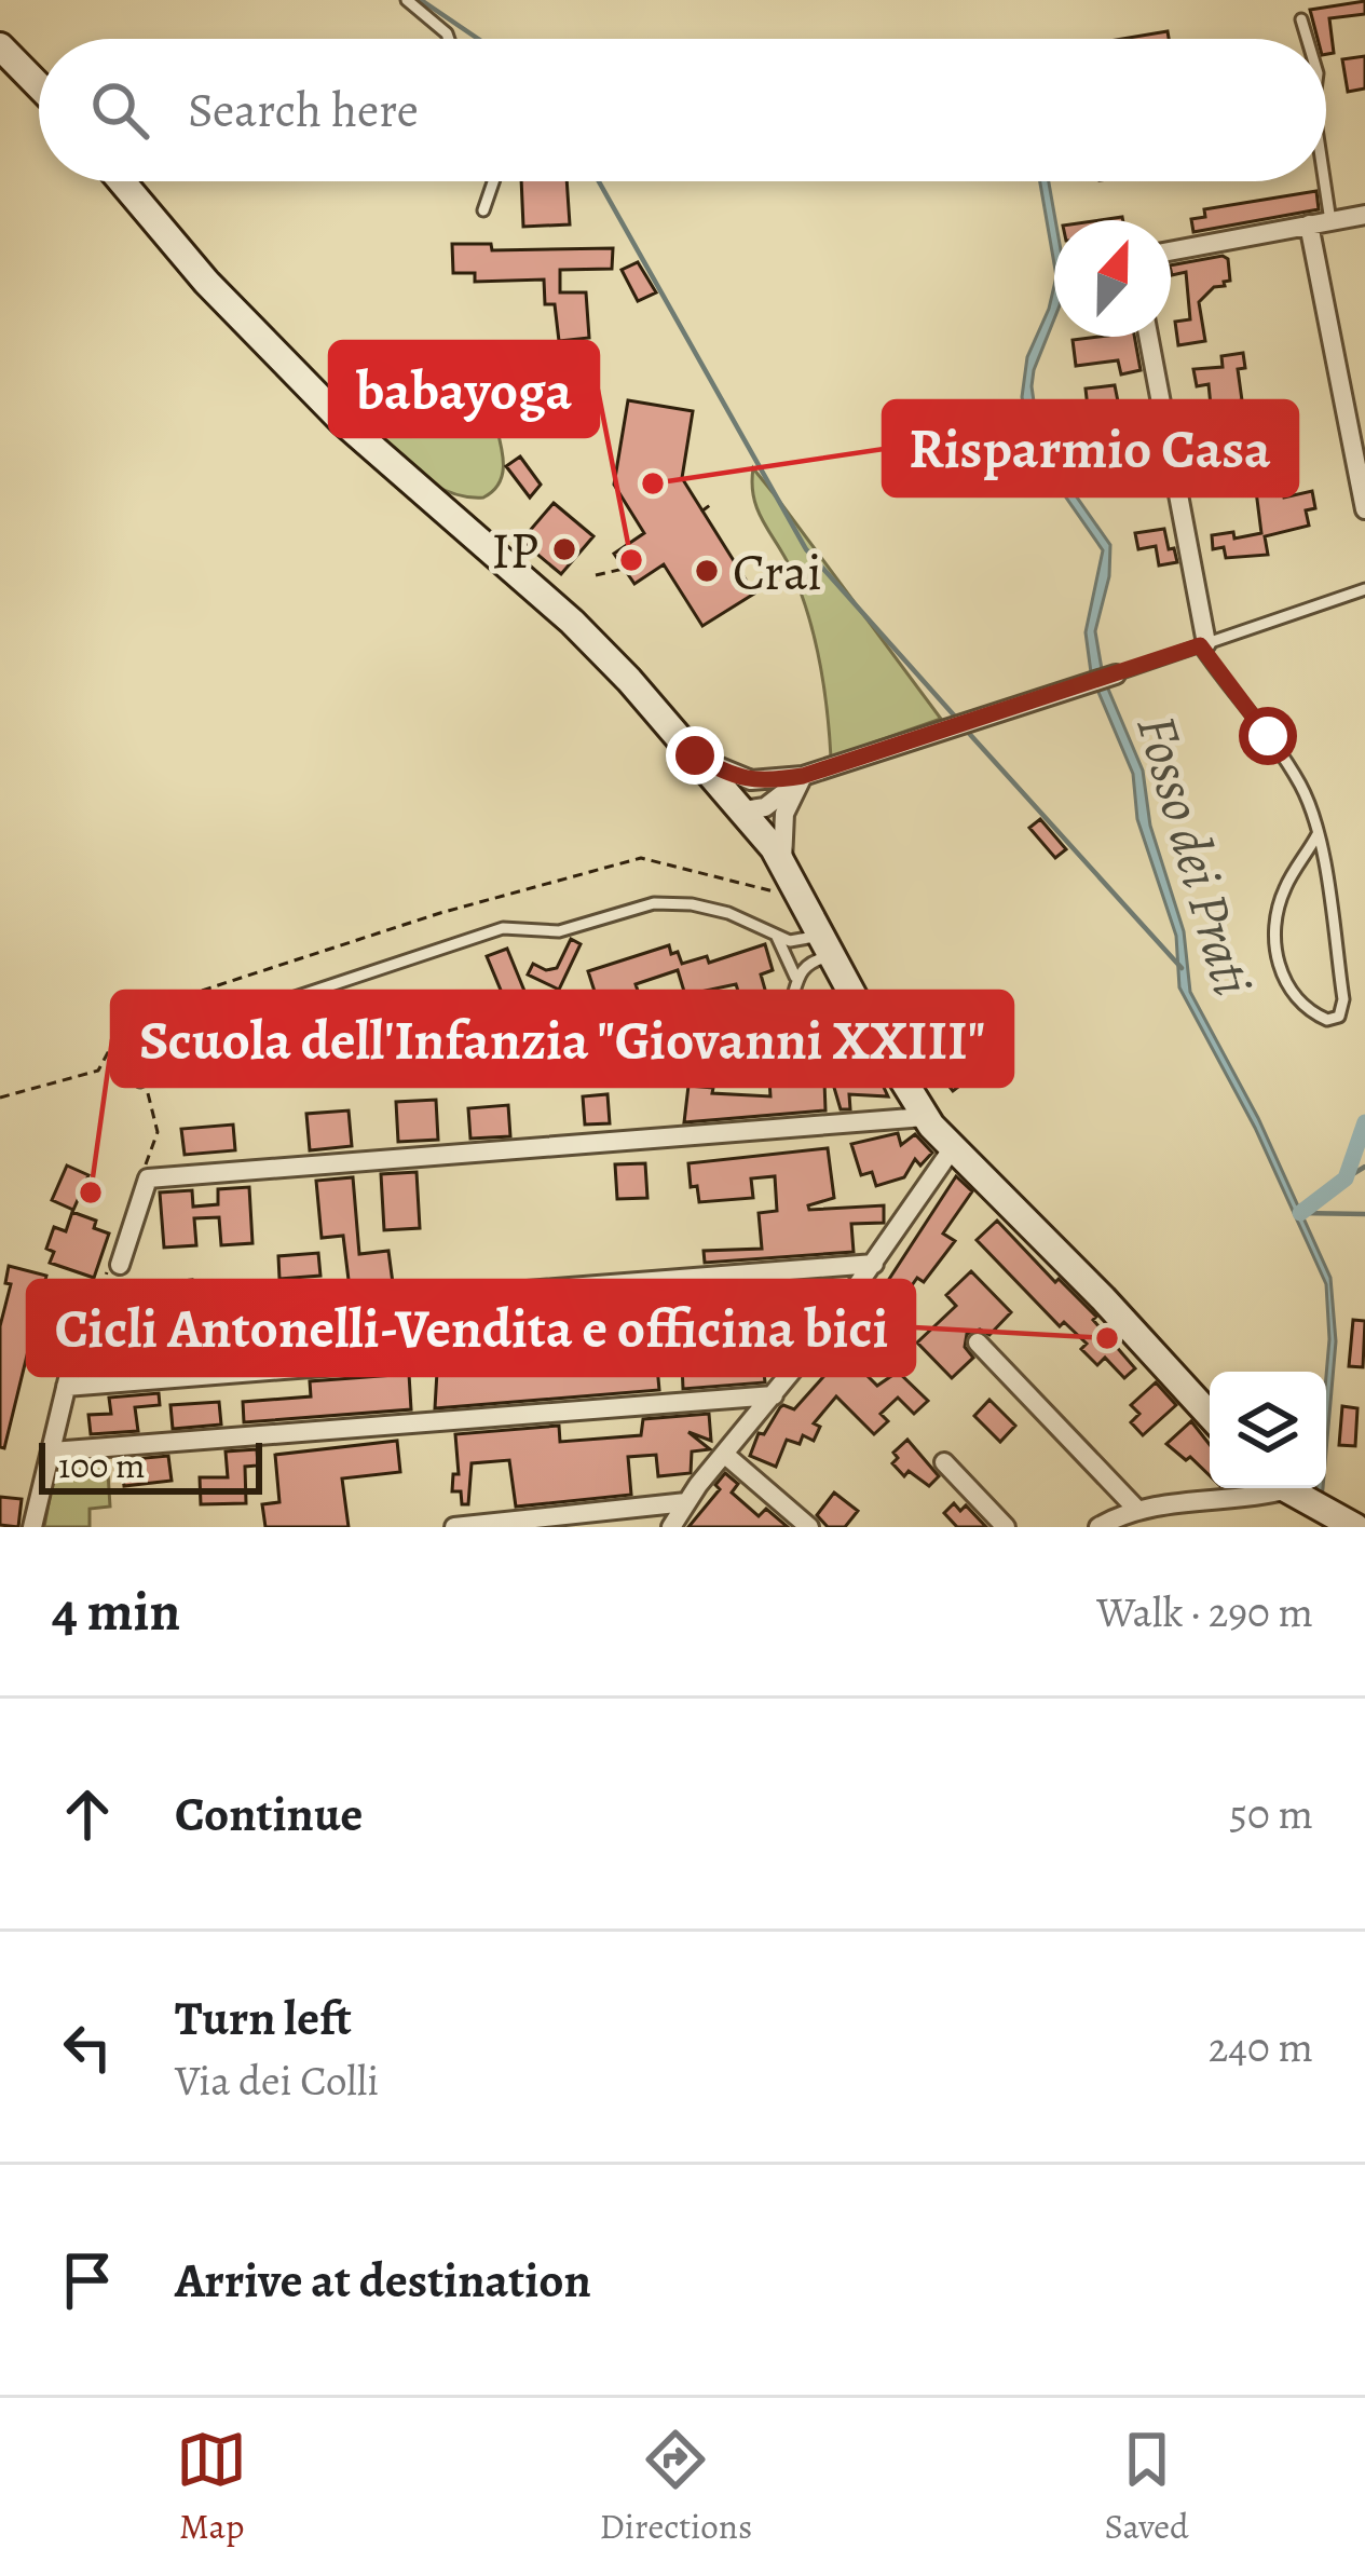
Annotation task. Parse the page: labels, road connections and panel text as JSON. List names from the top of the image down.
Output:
{
  "water": ["Fosso dei Prati"],
  "places": [
    "Risparmio Casa",
    "IP",
    "babayoga",
    "Crai",
    "Scuola dell'Infanzia \"Giovanni XXIII\"",
    "Cicli Antonelli-Vendita e officina bici"
  ],
  "scale_bar": "100 m",
  "north": "top",
  "page": {
    "search": "Search here",
    "scale": "100 m",
    "heading": ["4 min", "Walk · 290 m"],
    "list": [
      ["Continue", "50 m"],
      ["Turn left", "Via dei Colli", "240 m"],
      "Arrive at destination"
    ],
    "nav": ["Map", "Directions", "Saved"]
  }
}
